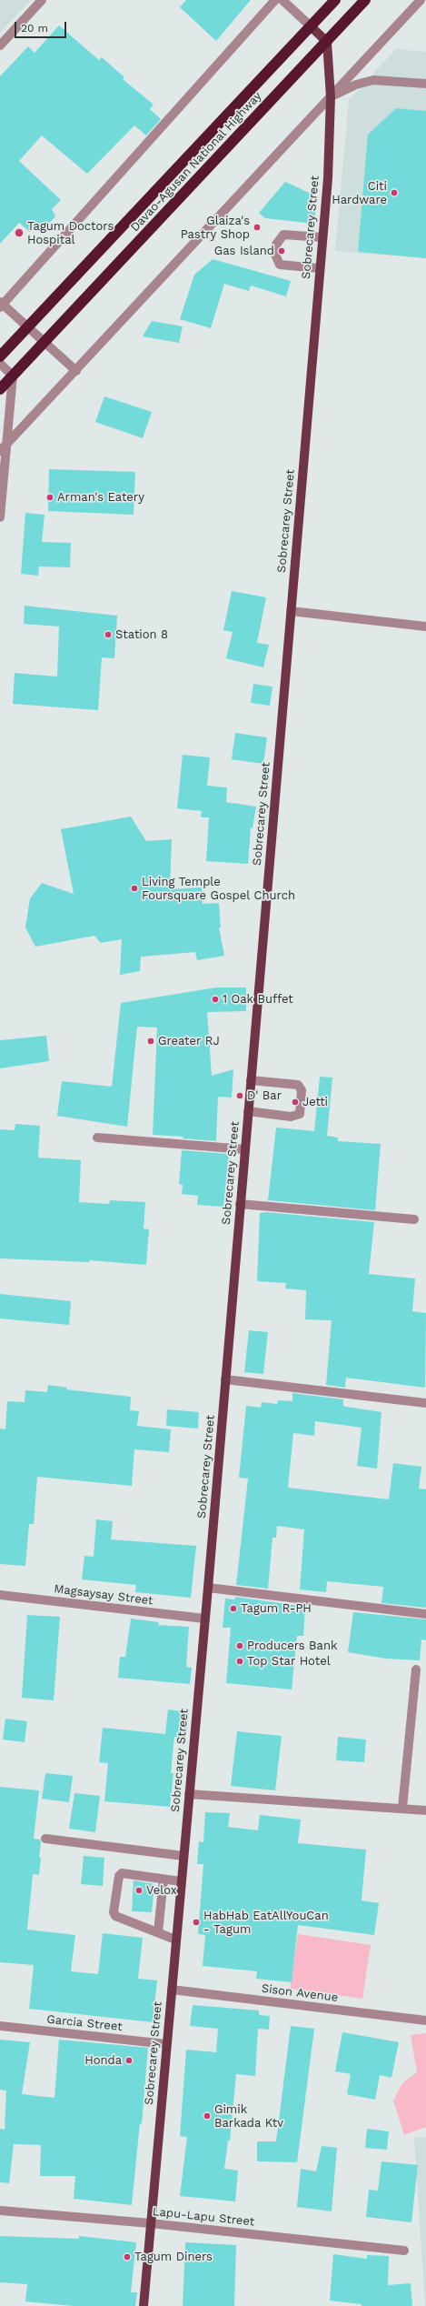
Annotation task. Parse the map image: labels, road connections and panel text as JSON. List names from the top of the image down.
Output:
{
  "streets": {
    "highway": ["Davao-Agusan National Highway"],
    "main road": ["Sobrecarey Street"],
    "street": [
      "Magsaysay Street",
      "Sison Avenue",
      "Garcia Street",
      "Lapu-Lapu Street"
    ]
  },
  "crossings": [
    ["Davao-Agusan National Highway", "Sobrecarey Street"],
    ["Sobrecarey Street", "Magsaysay Street"],
    ["Sobrecarey Street", "Sison Avenue"],
    ["Sobrecarey Street", "Garcia Street"],
    ["Sobrecarey Street", "Lapu-Lapu Street"]
  ],
  "places": [
    "Citi Hardware",
    "Glaiza's Pastry Shop",
    "Tagum Doctors Hospital",
    "Gas Island",
    "Arman's Eatery",
    "Station 8",
    "Living Temple Foursquare Gospel Church",
    "1 Oak Buffet",
    "Greater RJ",
    "D' Bar",
    "Jetti",
    "Tagum R-PH",
    "Producers Bank",
    "Top Star Hotel",
    "Velox",
    "HabHab EatAllYouCan - Tagum",
    "Honda",
    "Gimik Barkada Ktv",
    "Tagum Diners"
  ],
  "scale_bar": "20 m"
}
